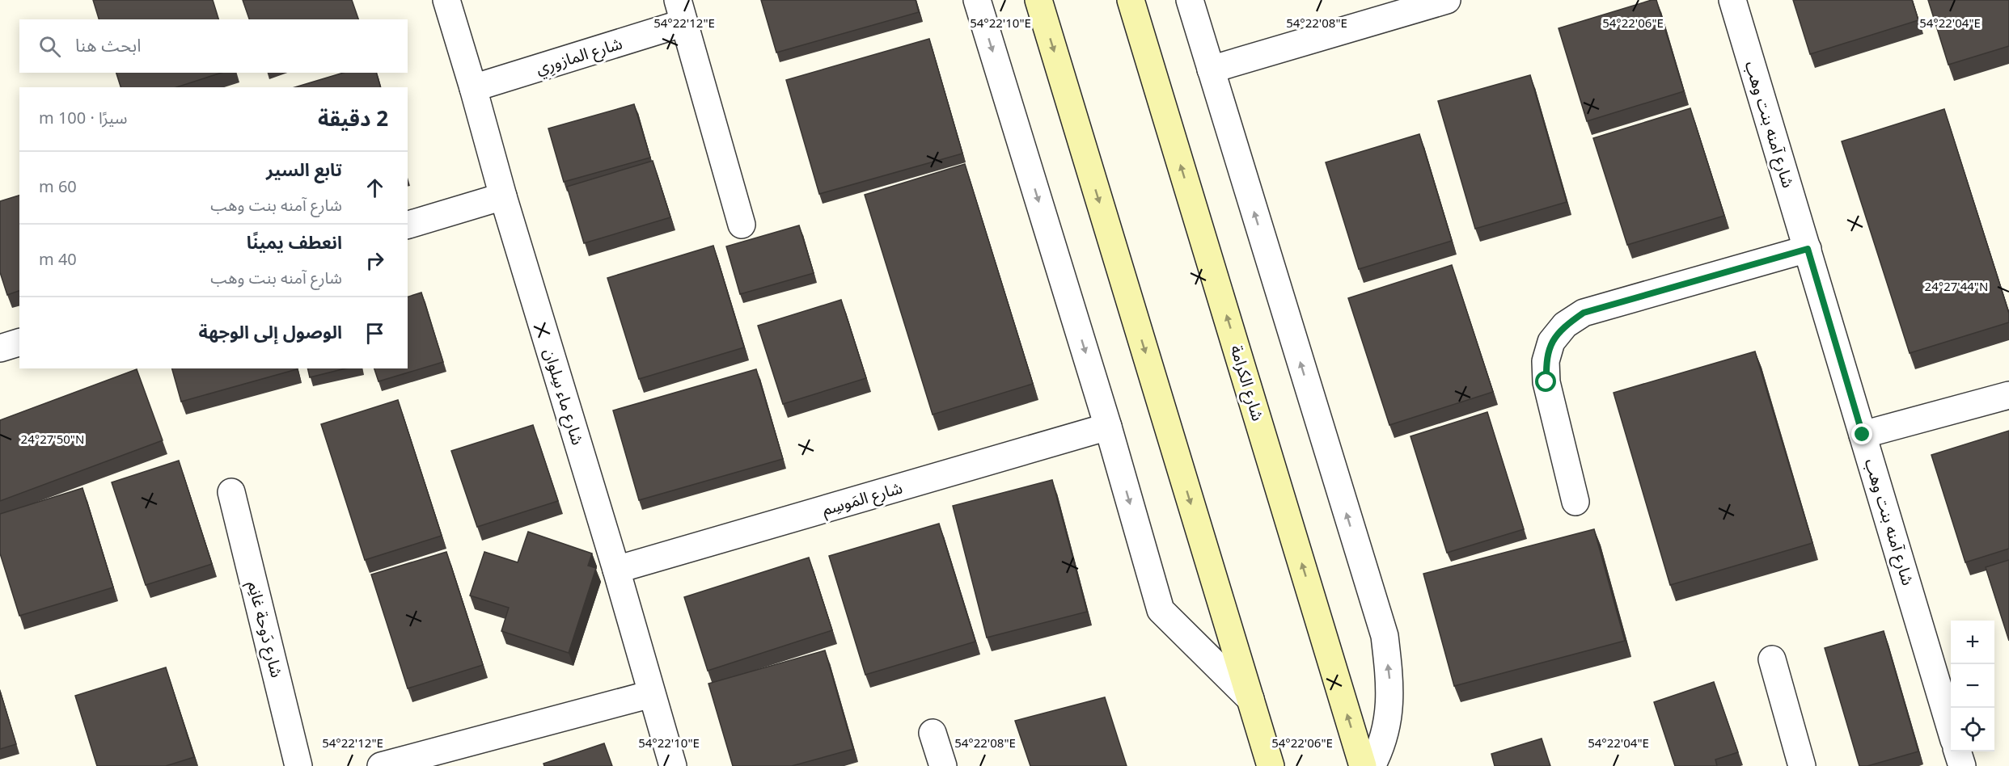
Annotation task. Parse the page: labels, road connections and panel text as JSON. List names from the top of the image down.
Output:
{
  "streets": {
    "main road": ["شارع الكرامة"],
    "street": [
      "شارع المازورِي",
      "شارع آمنه بنت وهب",
      "شارع ماء سِلوان",
      "شارع المَوسِم",
      "شارع دَوحة غانِم"
    ]
  },
  "crossings": [
    ["شارع المازورِي", "شارع ماء سِلوان"],
    ["شارع ماء سِلوان", "شارع المَوسِم"]
  ],
  "page": {
    "search": "ابحث هنا",
    "heading": ["2 دقيقة", "سيرًا · 100 m"],
    "list": [
      ["تابع السير", "شارع آمنه بنت وهب", "60 m"],
      ["انعطف يمينًا", "شارع آمنه بنت وهب", "40 m"],
      "الوصول إلى الوجهة"
    ],
    "map_buttons": ["+", "−"]
  },
  "coordinates": [
    "54°22'12\"E",
    "54°22'10\"E",
    "54°22'08\"E",
    "54°22'06\"E",
    "54°22'04\"E",
    "24°27'44\"N",
    "24°27'50\"N"
  ]
}
